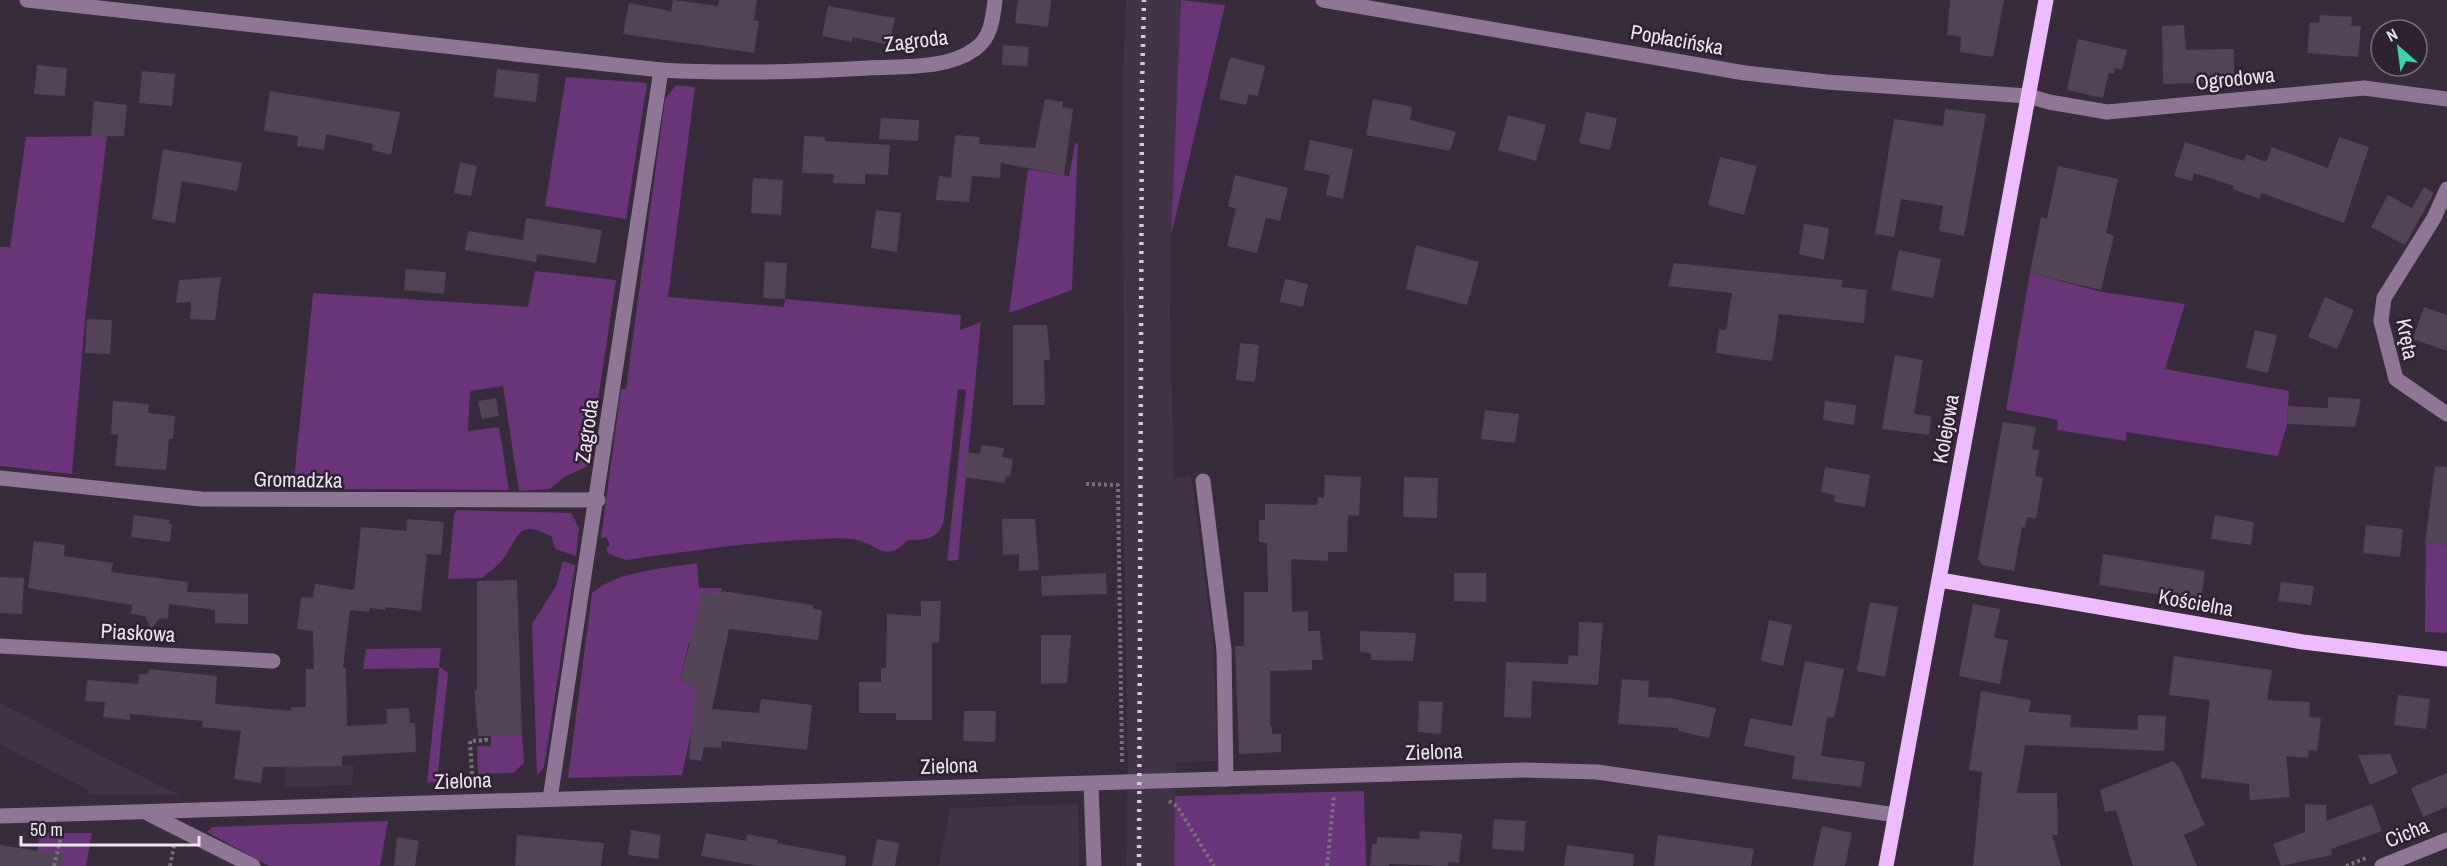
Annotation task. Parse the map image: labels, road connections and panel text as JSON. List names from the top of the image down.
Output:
{
  "streets": {
    "main road": ["Kolejowa", "Kościelna"],
    "street": [
      "Popłacińska",
      "Zagroda",
      "Ogrodowa",
      "Kręta",
      "Gromadzka",
      "Piaskowa",
      "Zielona",
      "Cicha"
    ]
  },
  "crossings": [
    ["Popłacińska", "Ogrodowa"],
    ["Popłacińska", "Kolejowa"],
    ["Zagroda", "Gromadzka"],
    ["Zagroda", "Zielona"],
    ["Ogrodowa", "Kolejowa"],
    ["Kolejowa", "Kościelna"],
    ["Kolejowa", "Zielona"]
  ],
  "scale_bar": "50 m",
  "north": "top left"
}
